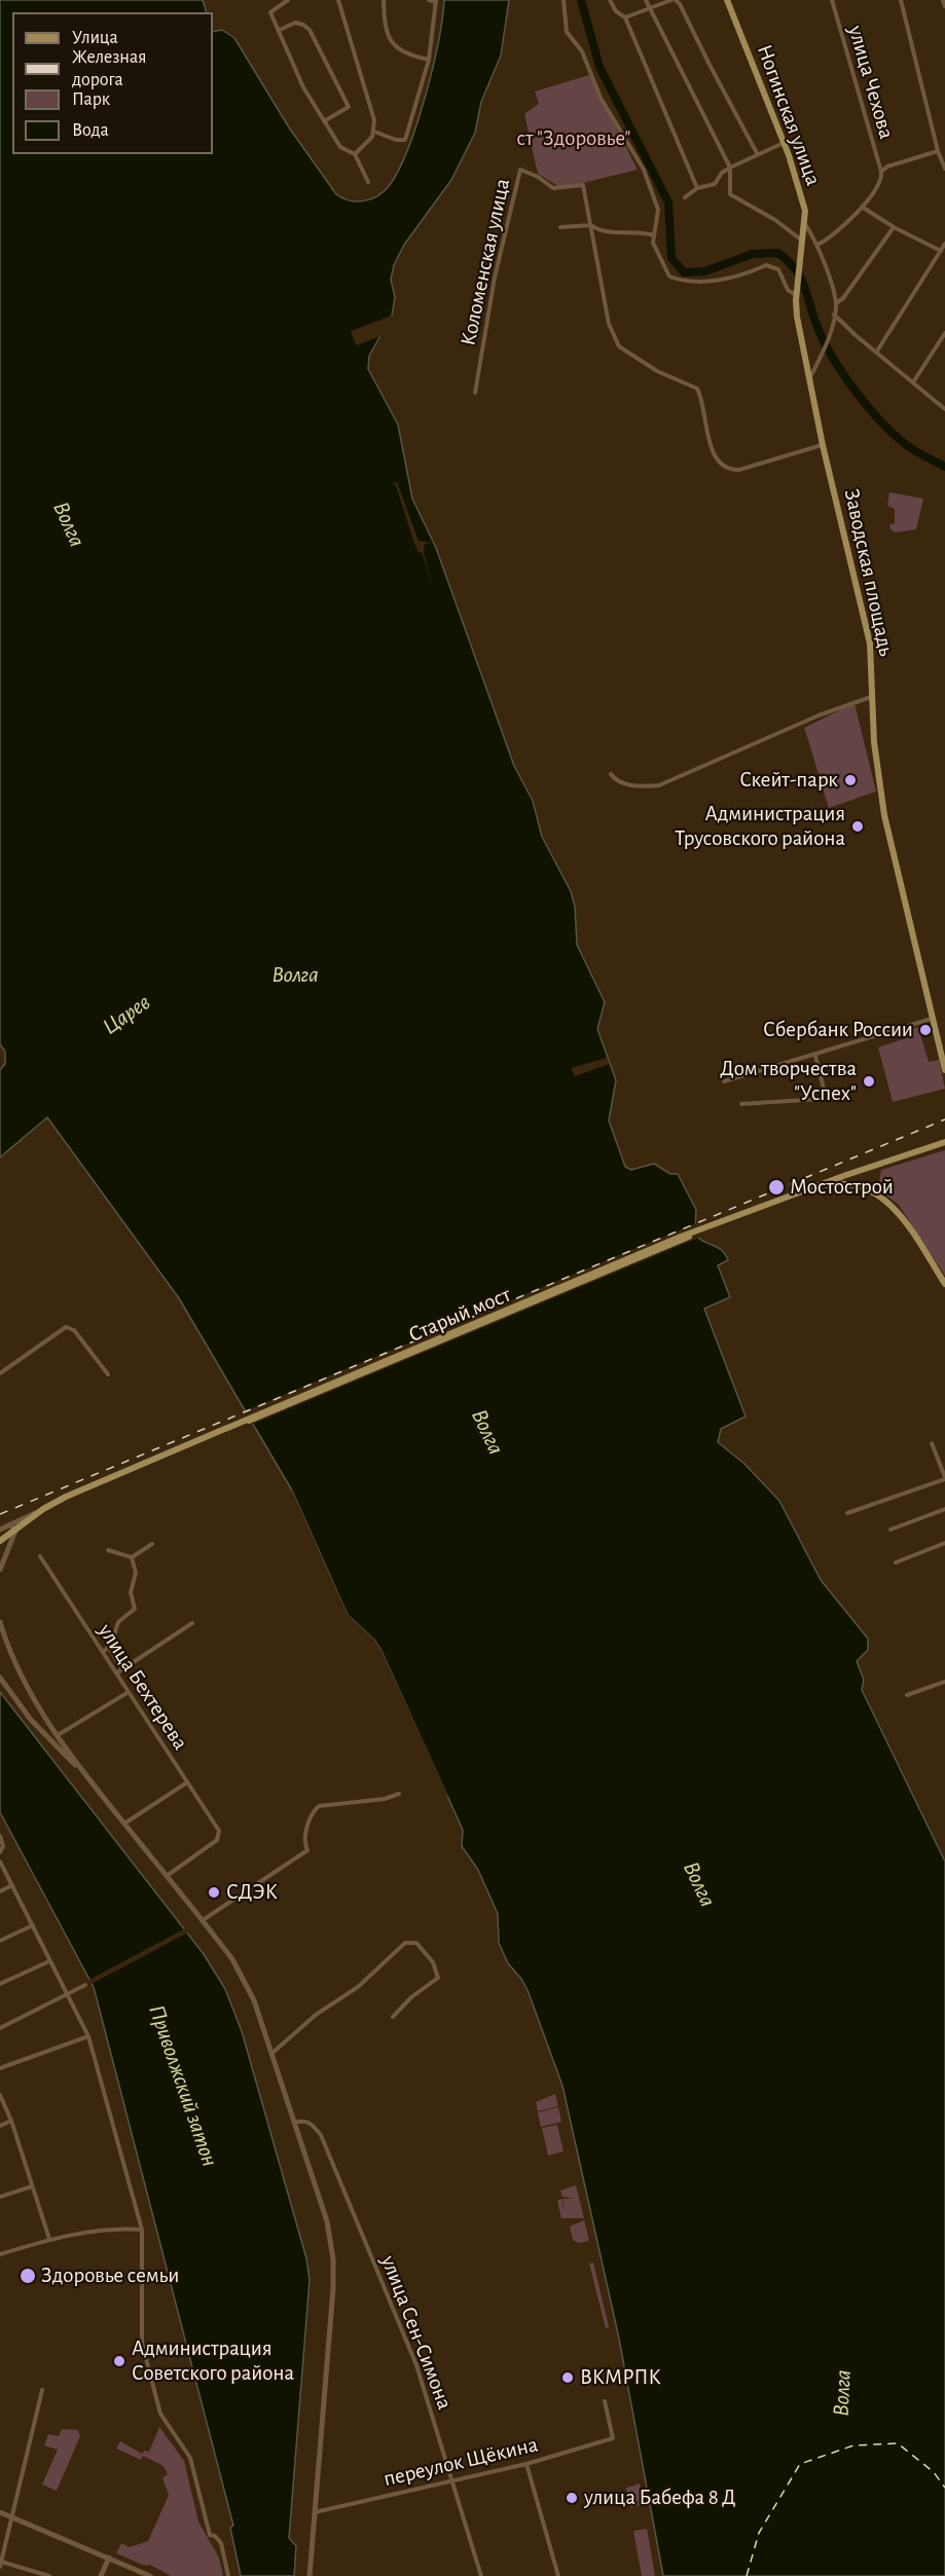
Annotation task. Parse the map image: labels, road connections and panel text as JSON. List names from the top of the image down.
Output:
{
  "streets": {
    "main road": ["Ногинская улица", "Заводская площадь", "Старый мост"],
    "street": [
      "улица Чехова",
      "Коломенская улица",
      "улица Бехтерева",
      "улица Сен-Симона",
      "переулок Щёкина"
    ]
  },
  "crossings": [
    ["Ногинская улица", "Заводская площадь"],
    ["улица Сен-Симона", "переулок Щёкина"]
  ],
  "water": ["Волга", "Царев", "Приволжский затон"],
  "parks": ["ст \"Здоровье\""],
  "places": [
    "Скейт-парк",
    "Администрация Трусовского района",
    "Сбербанк России",
    "Дом творчества \"Успех\"",
    "Мостострой",
    "СДЭК",
    "Здоровье семьи",
    "Администрация Советского района",
    "ВКМРПК",
    "улица Бабефа 8 Д"
  ],
  "legend": [
    "Улица",
    "Железная дорога",
    "Парк",
    "Вода"
  ]
}
